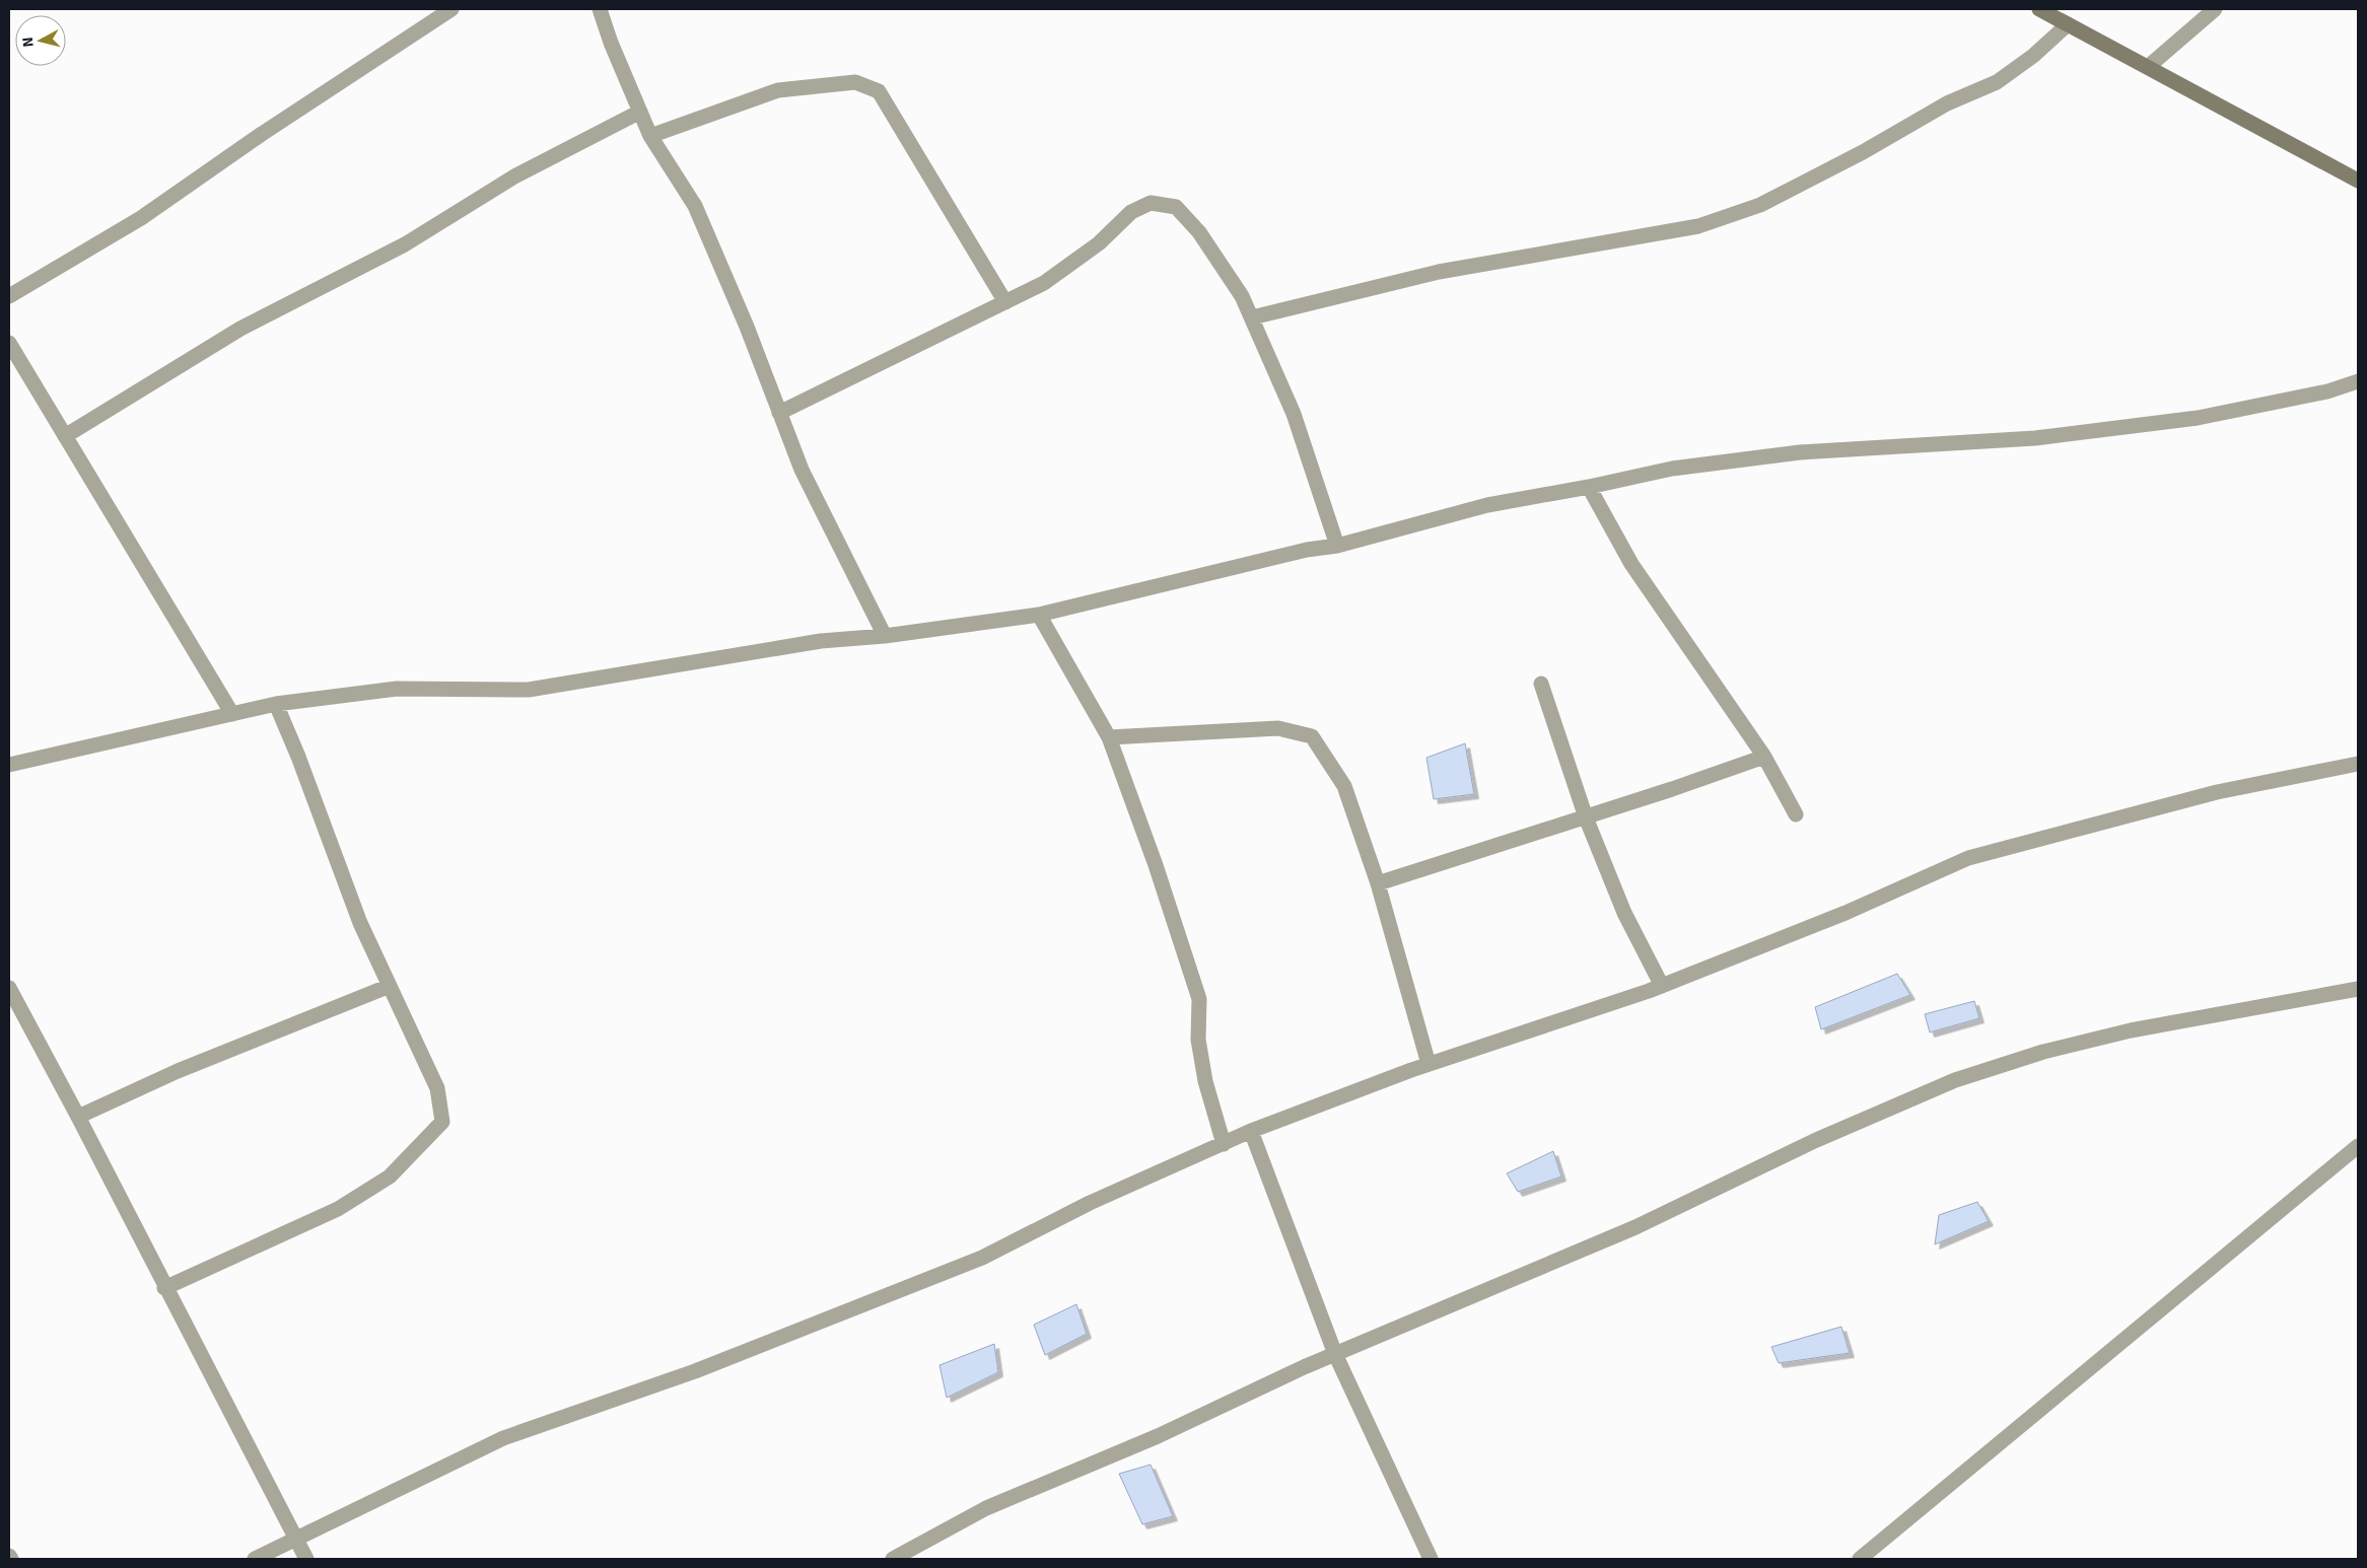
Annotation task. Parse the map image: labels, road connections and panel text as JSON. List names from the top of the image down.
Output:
{
  "north": "left"
}
